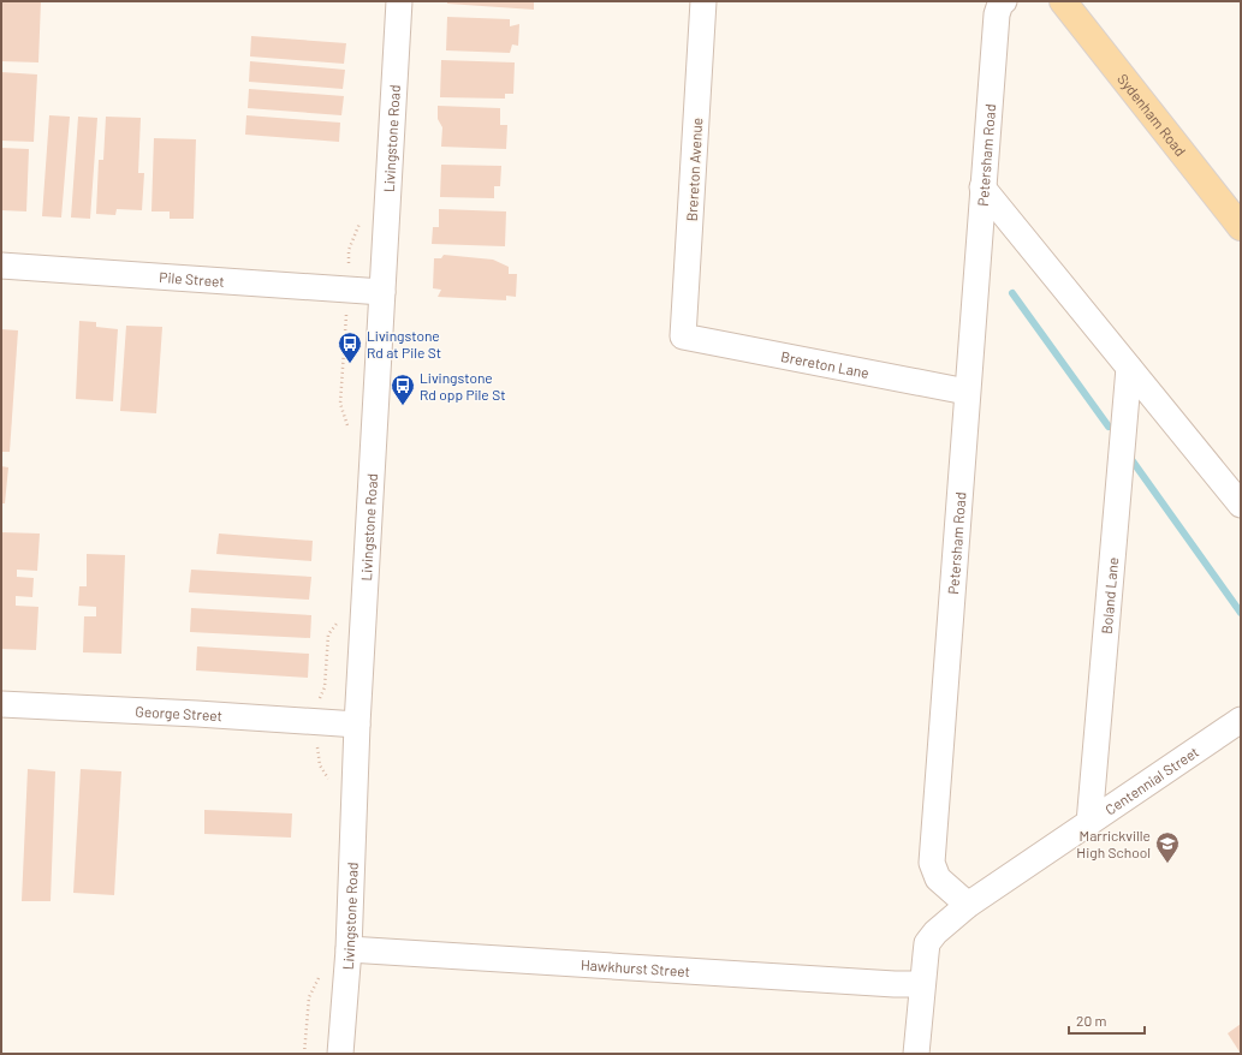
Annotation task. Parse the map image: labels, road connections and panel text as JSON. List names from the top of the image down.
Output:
{
  "streets": {
    "main road": ["Sydenham Road"],
    "street": [
      "Livingstone Road",
      "Petersham Road",
      "Brereton Avenue",
      "Pile Street",
      "Brereton Lane",
      "Boland Lane",
      "George Street",
      "Centennial Street",
      "Hawkhurst Street"
    ]
  },
  "crossings": [
    ["Livingstone Road", "Pile Street"],
    ["Livingstone Road", "George Street"],
    ["Livingstone Road", "Hawkhurst Street"],
    ["Petersham Road", "Brereton Lane"],
    ["Petersham Road", "Centennial Street"],
    ["Brereton Avenue", "Brereton Lane"],
    ["Boland Lane", "Centennial Street"]
  ],
  "places": {
    "bus stop": ["Livingstone Rd at Pile St", "Livingstone Rd opp Pile St"],
    "school or university": ["Marrickville High School"]
  },
  "scale_bar": "20 m"
}
